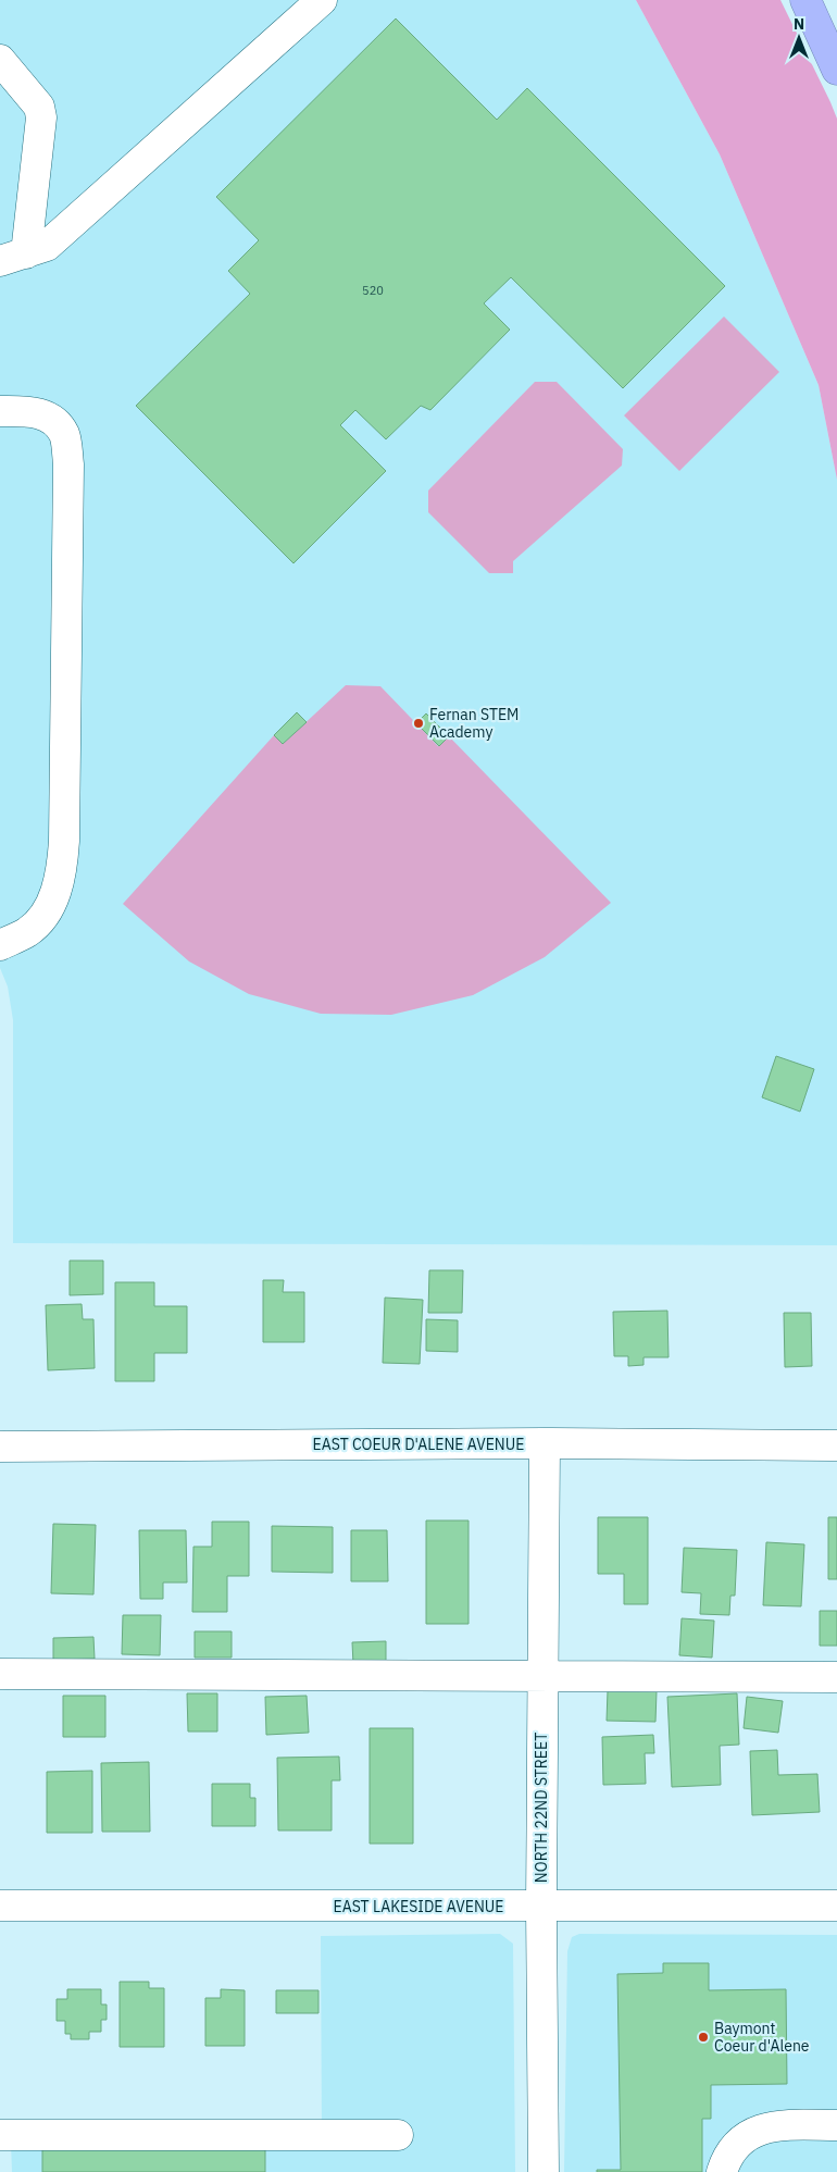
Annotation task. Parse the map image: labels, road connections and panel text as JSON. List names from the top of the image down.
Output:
{
  "streets": {
    "street": ["EAST COEUR D'ALENE AVENUE", "NORTH 22ND STREET", "EAST LAKESIDE AVENUE"]
  },
  "crossings": [
    ["EAST COEUR D'ALENE AVENUE", "NORTH 22ND STREET"],
    ["NORTH 22ND STREET", "EAST LAKESIDE AVENUE"]
  ],
  "places": ["Fernan STEM Academy", "Baymont Coeur d'Alene"],
  "house_numbers": ["520"],
  "north": "top"
}
